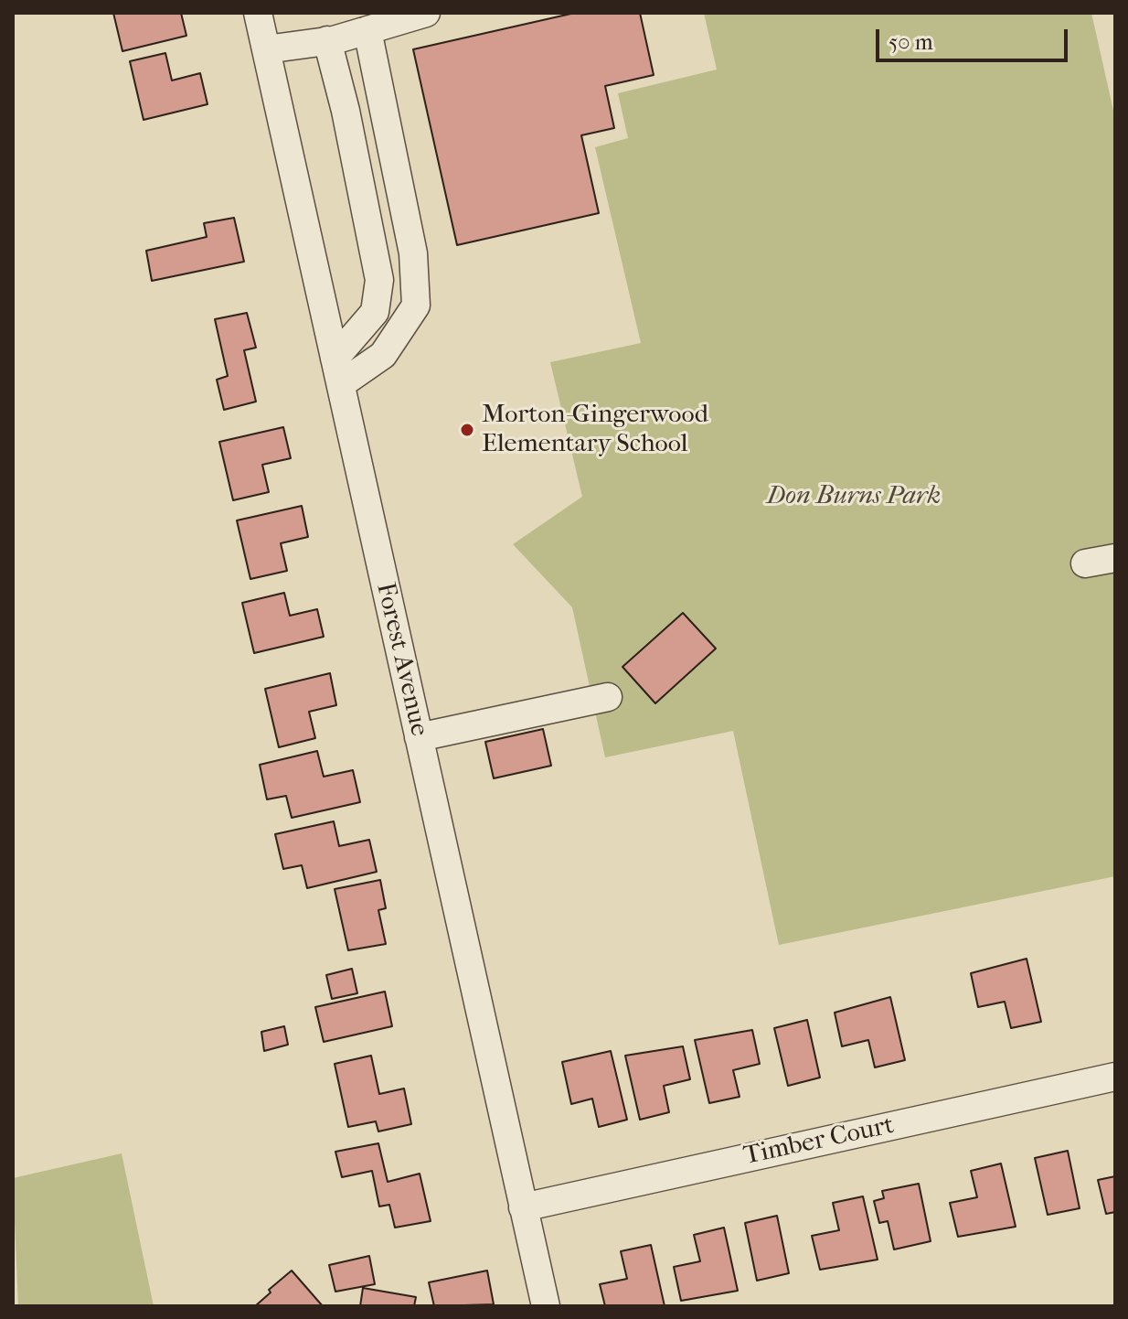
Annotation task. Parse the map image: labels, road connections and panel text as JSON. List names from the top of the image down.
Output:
{
  "streets": {
    "street": ["Forest Avenue", "Timber Court"]
  },
  "crossings": [
    ["Forest Avenue", "Timber Court"]
  ],
  "parks": ["Don Burns Park"],
  "places": ["Morton-Gingerwood Elementary School"],
  "scale_bar": "50 m"
}
